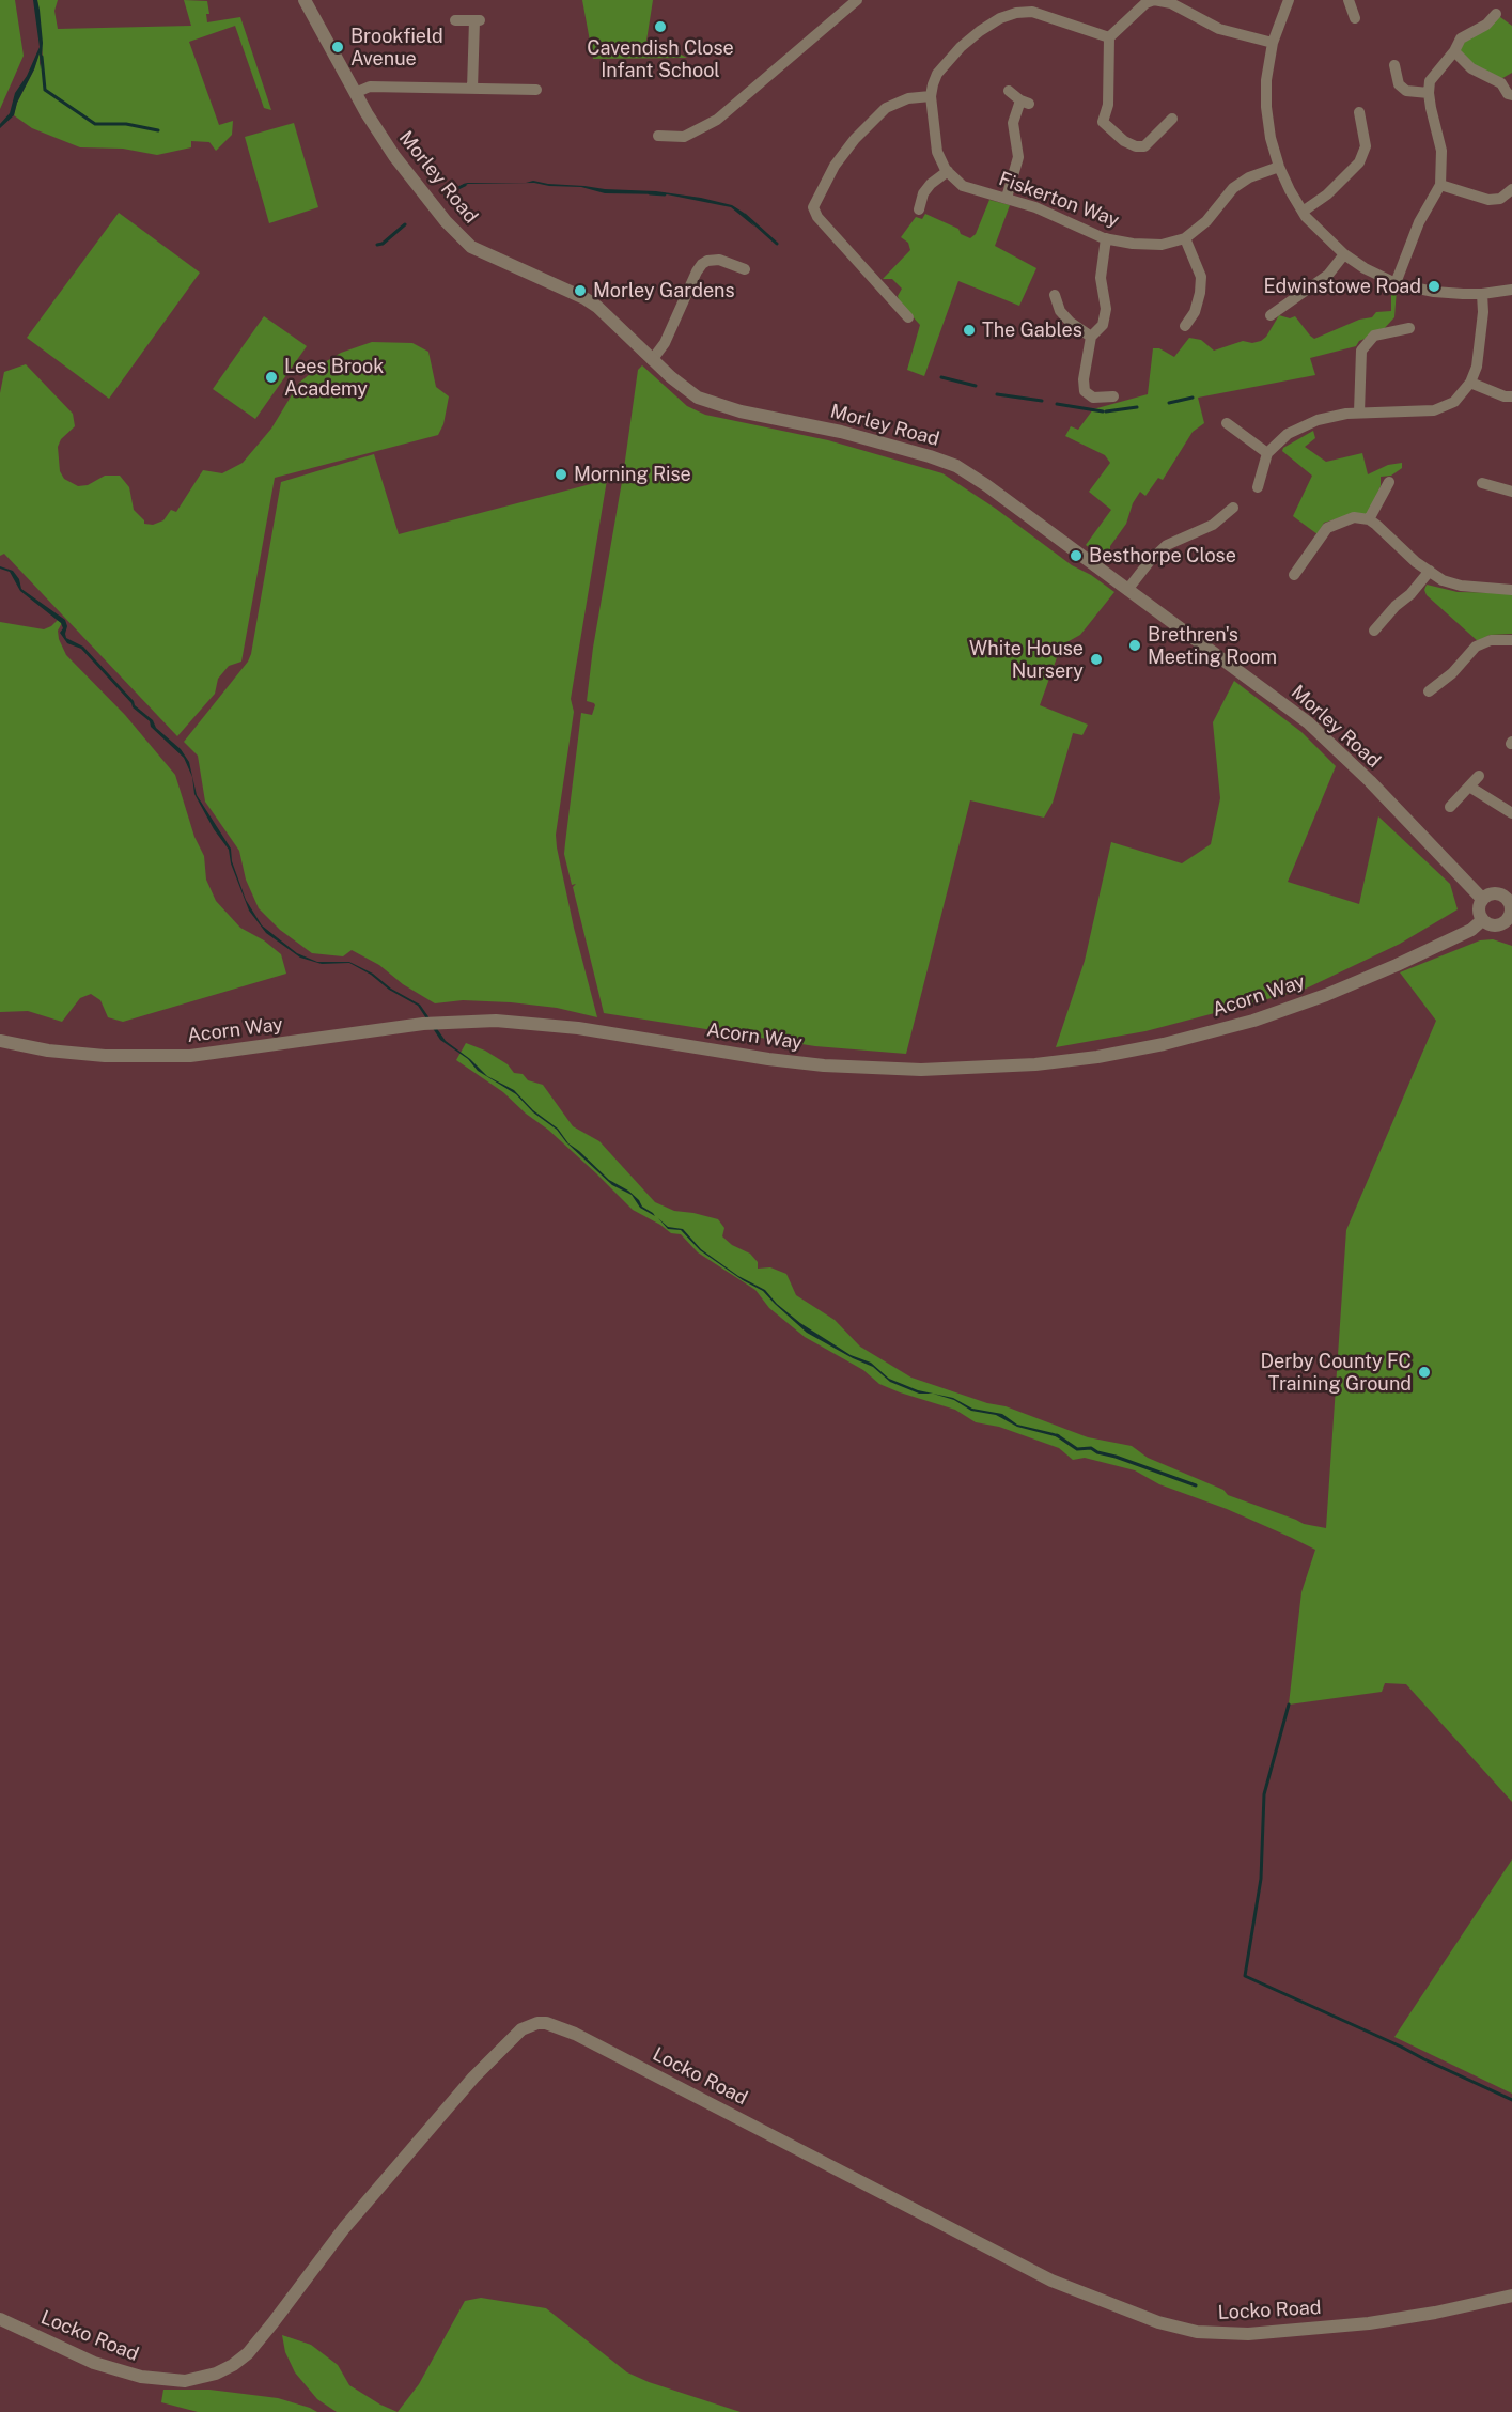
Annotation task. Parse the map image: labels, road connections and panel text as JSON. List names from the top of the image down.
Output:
{
  "streets": {
    "street": [
      "Morley Road",
      "Fiskerton Way",
      "Acorn Way",
      "Locko Road"
    ]
  },
  "crossings": [
    ["Morley Road", "Acorn Way"]
  ],
  "places": [
    "Cavendish Close Infant School",
    "Brookfield Avenue",
    "Edwinstowe Road",
    "Morley Gardens",
    "The Gables",
    "Lees Brook Academy",
    "Morning Rise",
    "Besthorpe Close",
    "Brethren's Meeting Room",
    "White House Nursery",
    "Derby County FC Training Ground"
  ]
}
